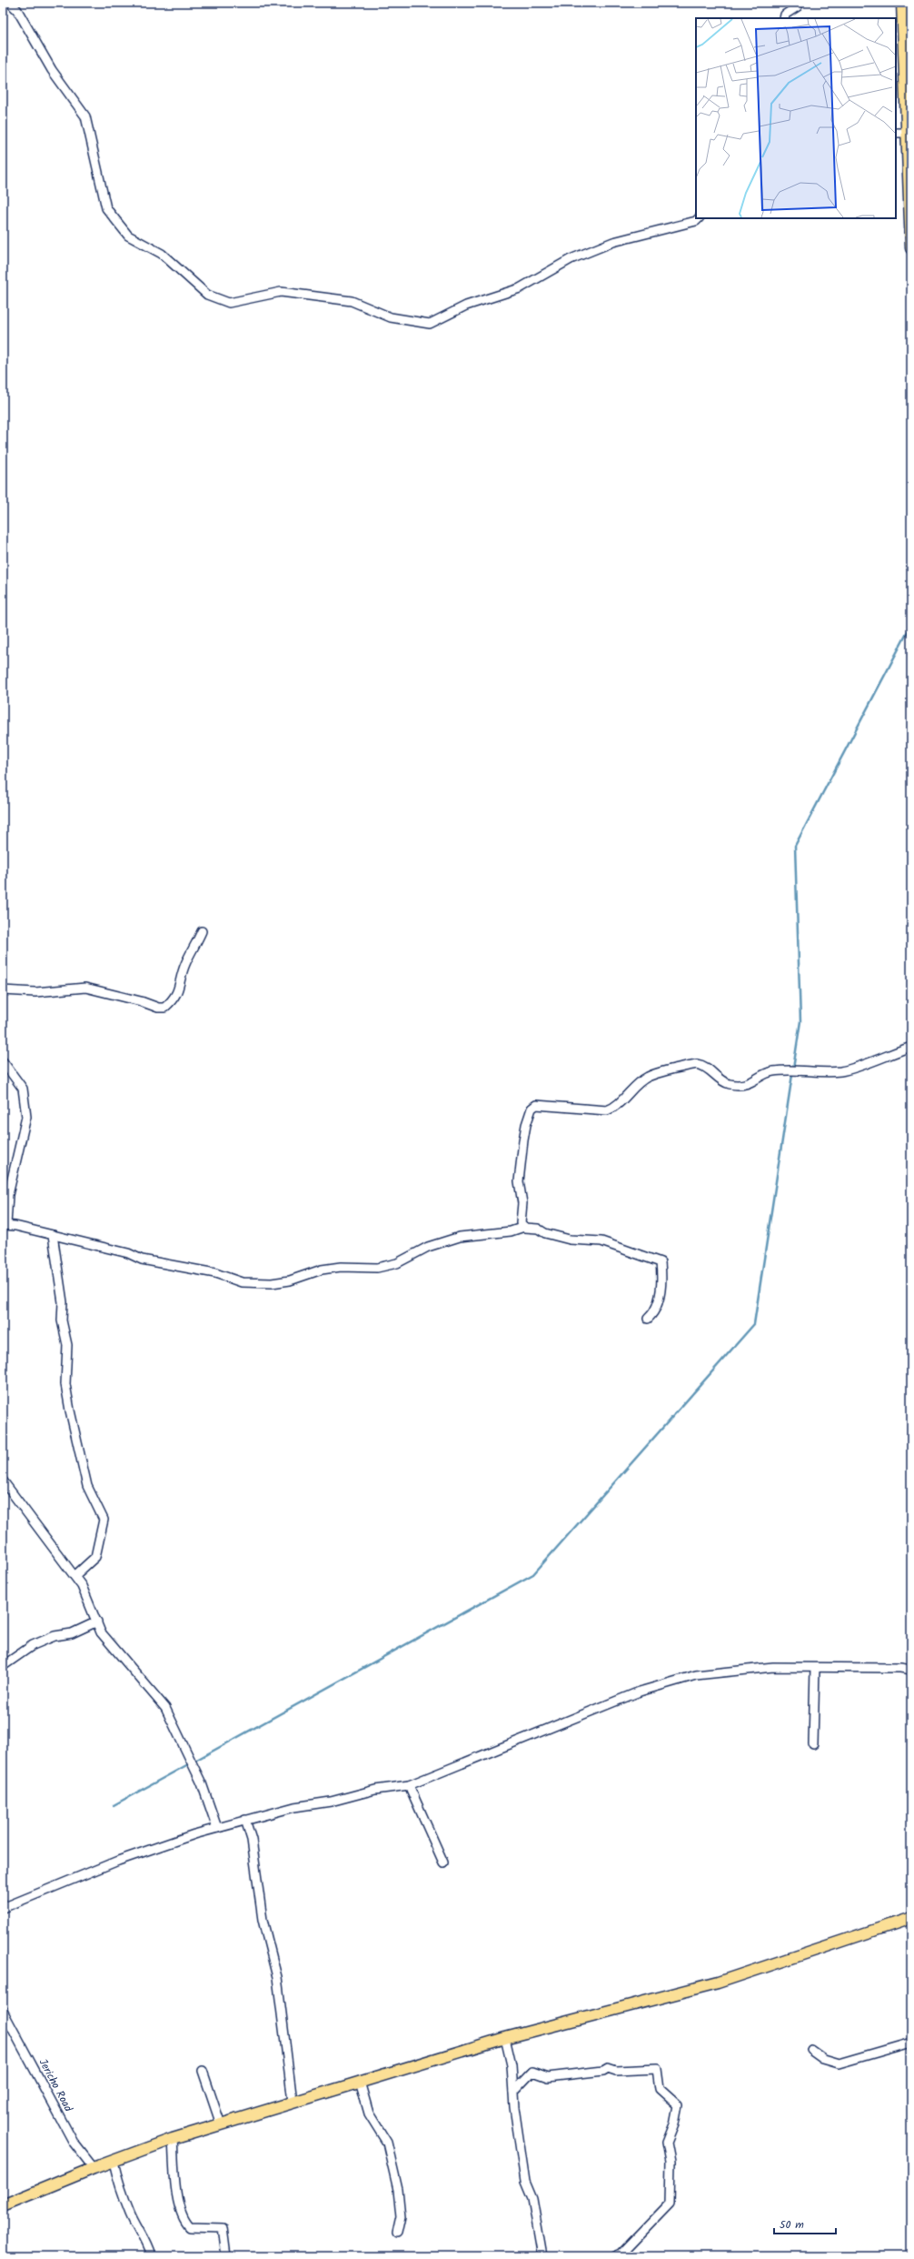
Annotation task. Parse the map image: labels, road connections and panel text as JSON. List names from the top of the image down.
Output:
{
  "streets": {
    "street": ["Jericho Road"]
  },
  "scale_bar": "50 m"
}
